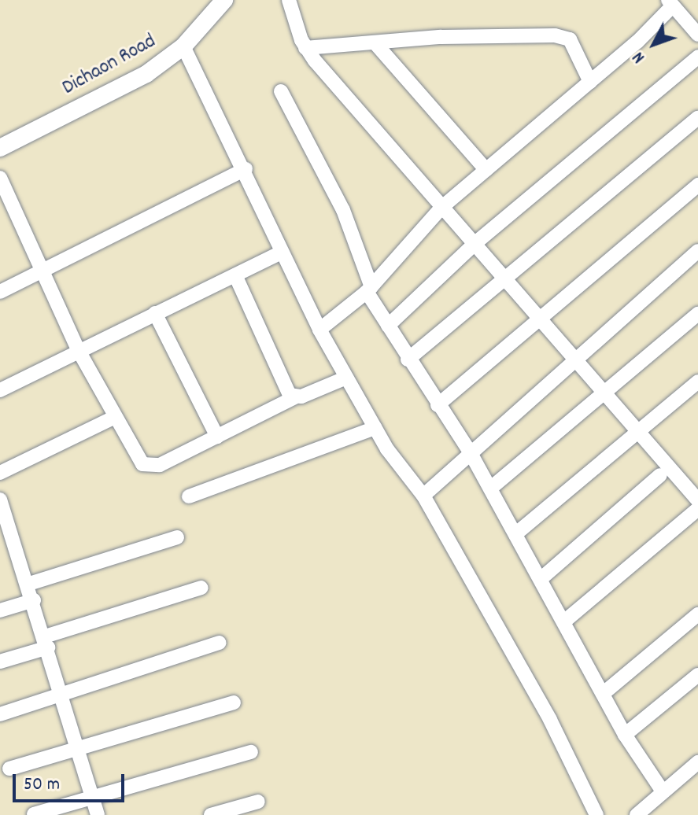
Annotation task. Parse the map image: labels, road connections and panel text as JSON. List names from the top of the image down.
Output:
{
  "streets": {
    "street": ["Dichaon Road"]
  },
  "scale_bar": "50 m",
  "north": "bottom left"
}
